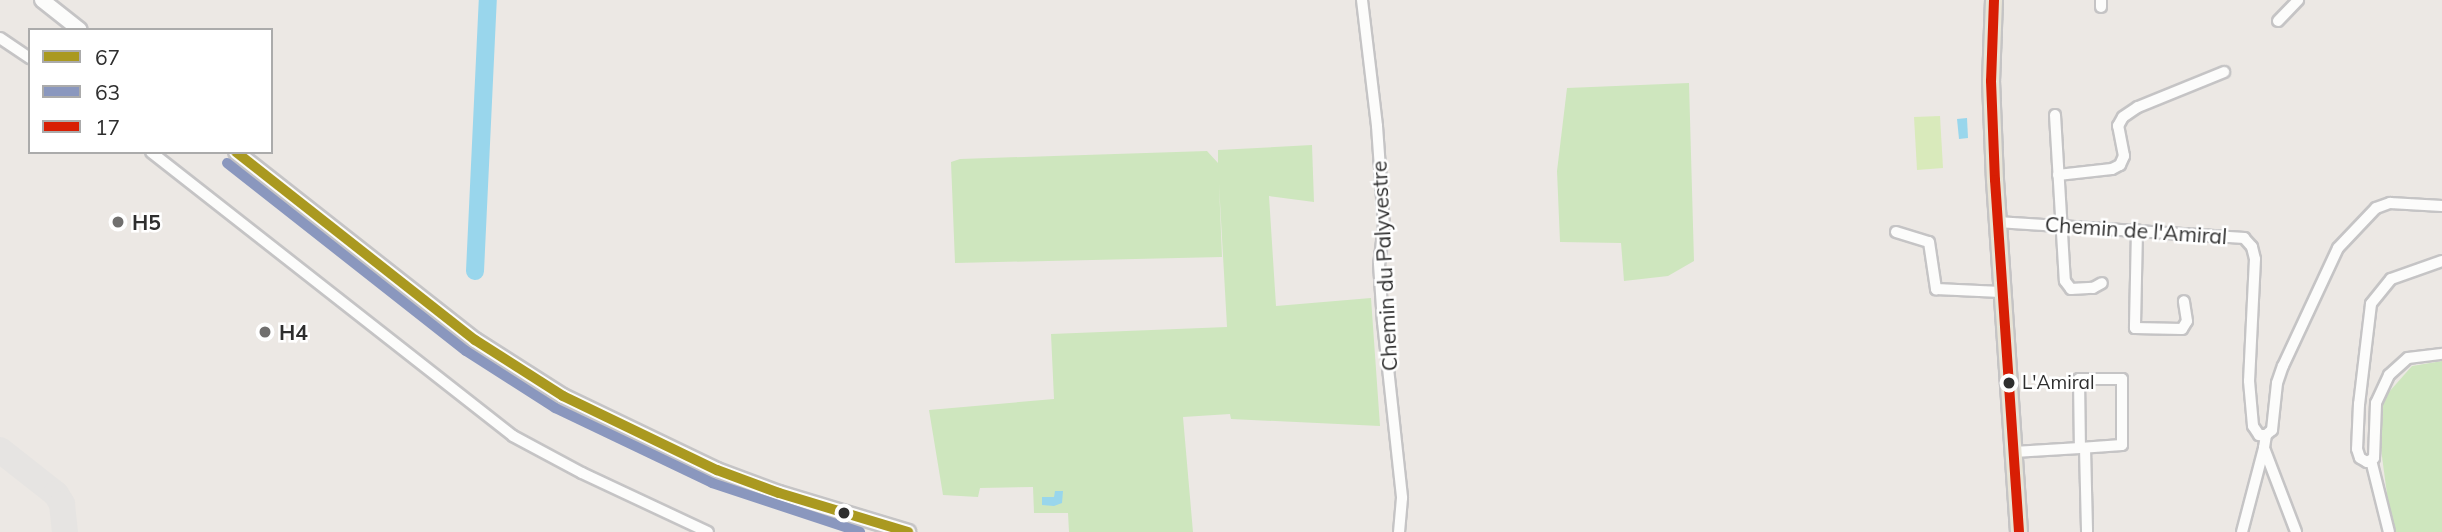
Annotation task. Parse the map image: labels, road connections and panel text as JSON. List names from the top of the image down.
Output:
{
  "streets": {
    "street": ["Chemin de l'Amiral", "Chemin du Palyvestre"]
  },
  "places": ["H5", "H4", "L'Amiral"],
  "lines": ["transit line 17", "transit line 67", "transit line 63"],
  "legend": ["67", "63", "17"]
}
